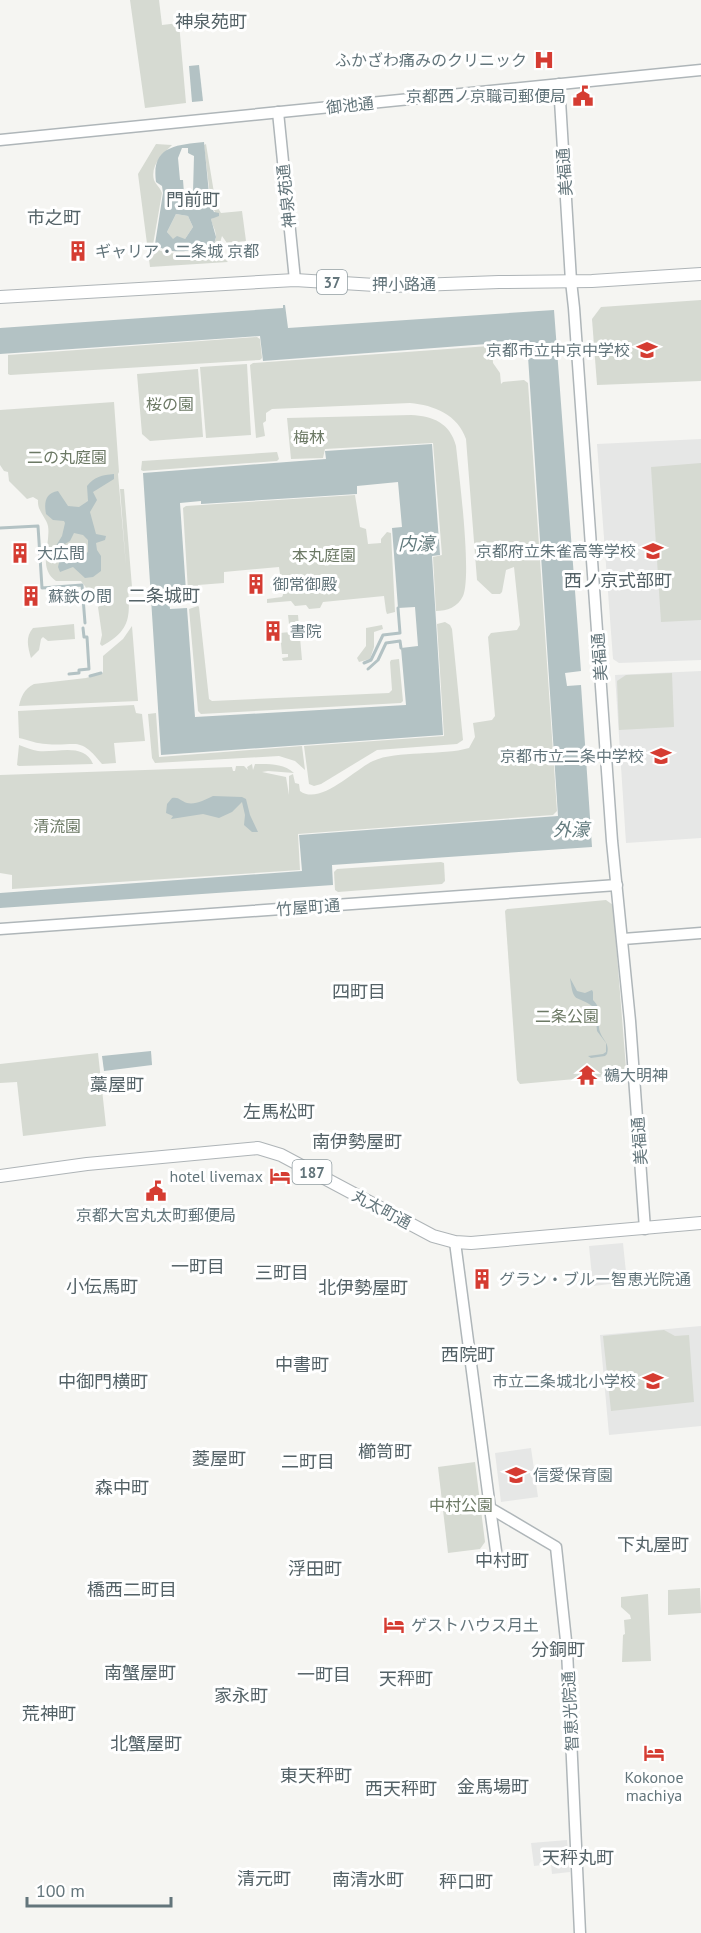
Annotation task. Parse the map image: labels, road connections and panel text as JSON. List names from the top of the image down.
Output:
{
  "streets": {
    "main road": [
      "37",
      "押小路通",
      "187",
      "丸太町通"
    ],
    "street": [
      "御池通",
      "美福通",
      "神泉苑通",
      "竹屋町通",
      "智恵光院通"
    ]
  },
  "crossings": [
    ["御池通", "美福通"],
    ["御池通", "神泉苑通"],
    ["美福通", "押小路通"],
    ["美福通", "竹屋町通"],
    ["美福通", "丸太町通"],
    ["神泉苑通", "押小路通"]
  ],
  "districts": [
    "神泉苑町",
    "門前町",
    "市之町",
    "西ノ京式部町",
    "二条城町",
    "四町目",
    "藁屋町",
    "左馬松町",
    "南伊勢屋町",
    "一町目",
    "三町目",
    "小伝馬町",
    "北伊勢屋町",
    "西院町",
    "中書町",
    "中御門横町",
    "櫛笥町",
    "菱屋町",
    "二町目",
    "森中町",
    "下丸屋町",
    "中村町",
    "浮田町",
    "橋西二町目",
    "分銅町",
    "南蟹屋町",
    "一町目",
    "天秤町",
    "家永町",
    "荒神町",
    "北蟹屋町",
    "東天秤町",
    "金馬場町",
    "西天秤町",
    "天秤丸町",
    "清元町",
    "南清水町",
    "秤口町"
  ],
  "water": ["内濠", "外濠"],
  "parks": [
    "桜の園",
    "梅林",
    "二の丸庭園",
    "本丸庭園",
    "清流園",
    "二条公園",
    "中村公園"
  ],
  "places": {
    "hospital": ["ふかざわ痛みのクリニック"],
    "public building": ["京都西ノ京職司郵便局", "京都大宮丸太町郵便局"],
    "building": [
      "ギャリア・二条城 京都",
      "大広間",
      "御常御殿",
      "蘇鉄の間",
      "書院",
      "グラン・ブルー智恵光院通"
    ],
    "school or university": [
      "京都市立中京中学校",
      "京都府立朱雀高等学校",
      "京都市立二条中学校",
      "市立二条城北小学校",
      "信愛保育園"
    ],
    "temple": ["鵺大明神"],
    "hotel": ["hotel livemax", "ゲストハウス月土", "Kokonoe machiya"]
  },
  "scale_bar": "100 m"
}
